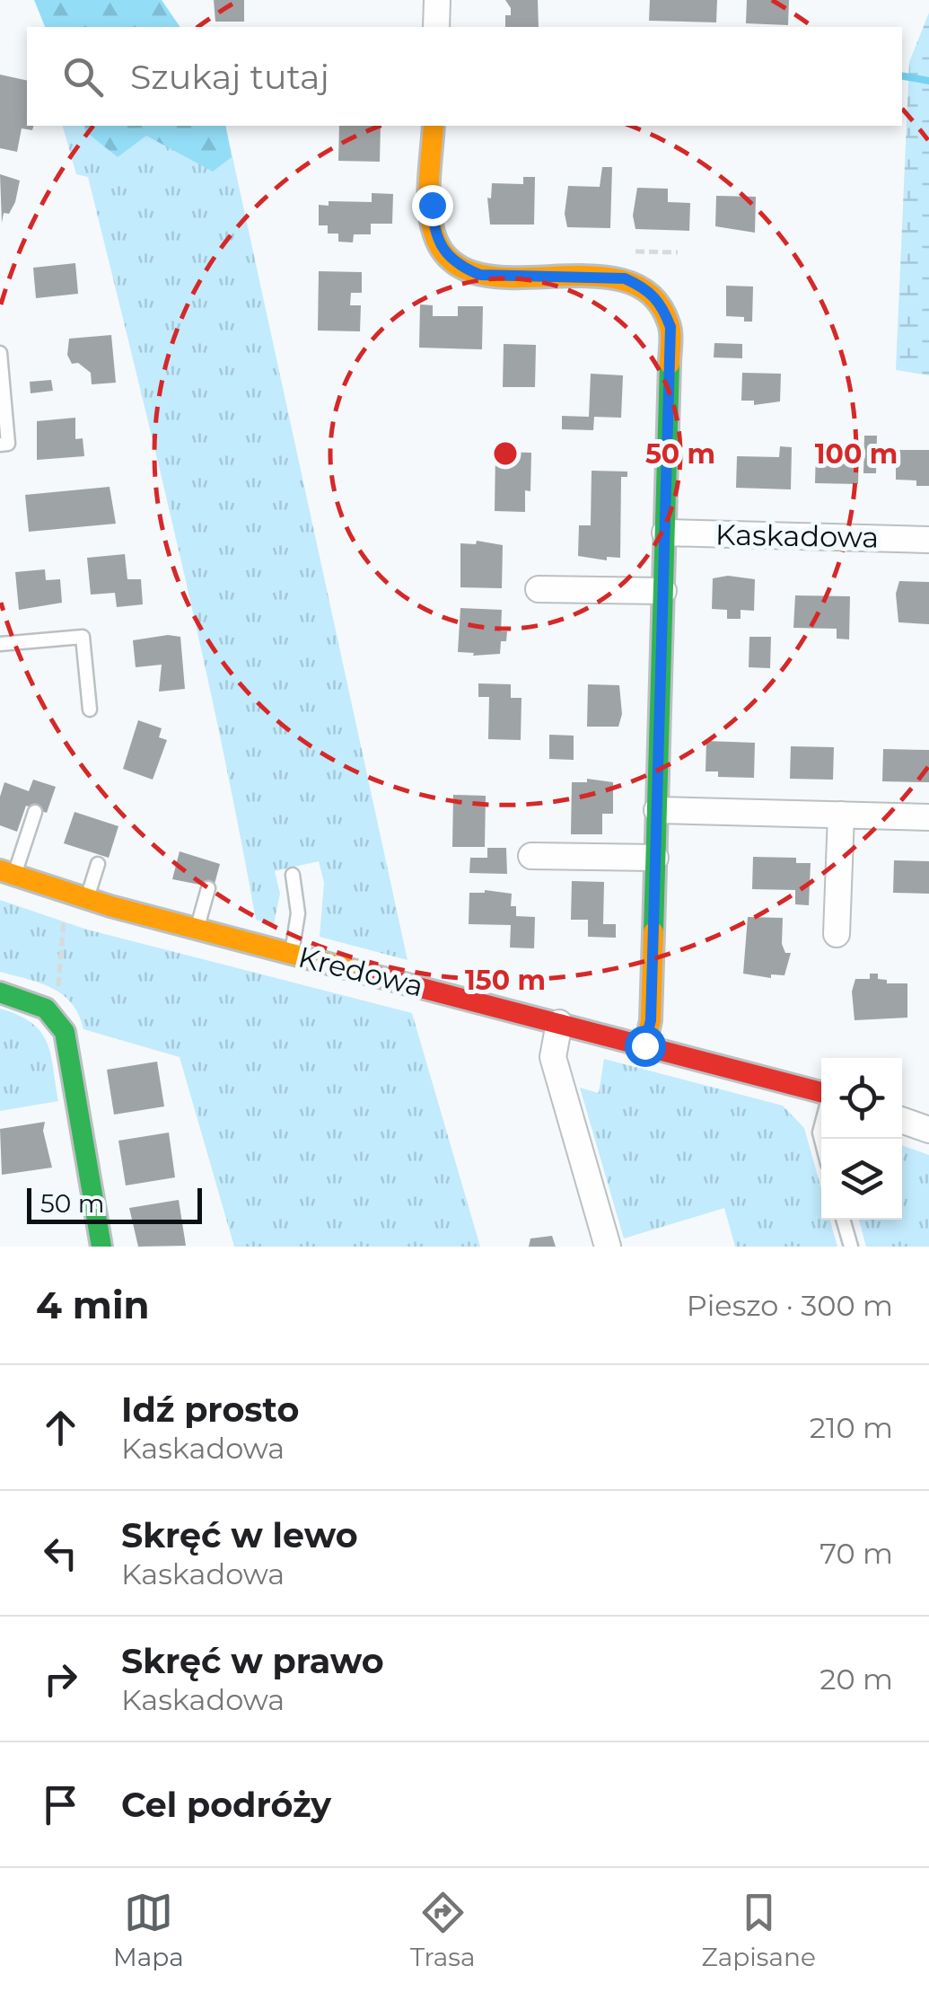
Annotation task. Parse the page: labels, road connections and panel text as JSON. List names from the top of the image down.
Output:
{
  "streets": {
    "street": ["Kaskadowa", "Kredowa"]
  },
  "scale_bar": "50 m",
  "page": {
    "search": "Szukaj tutaj",
    "scale": "50 m",
    "heading": ["4 min", "Pieszo · 300 m"],
    "list": [
      ["Idź prosto", "Kaskadowa", "210 m"],
      ["Skręć w lewo", "Kaskadowa", "70 m"],
      ["Skręć w prawo", "Kaskadowa", "20 m"],
      "Cel podróży"
    ],
    "nav": ["Mapa", "Trasa", "Zapisane"]
  },
  "rings": ["50 m", "100 m", "150 m"]
}
